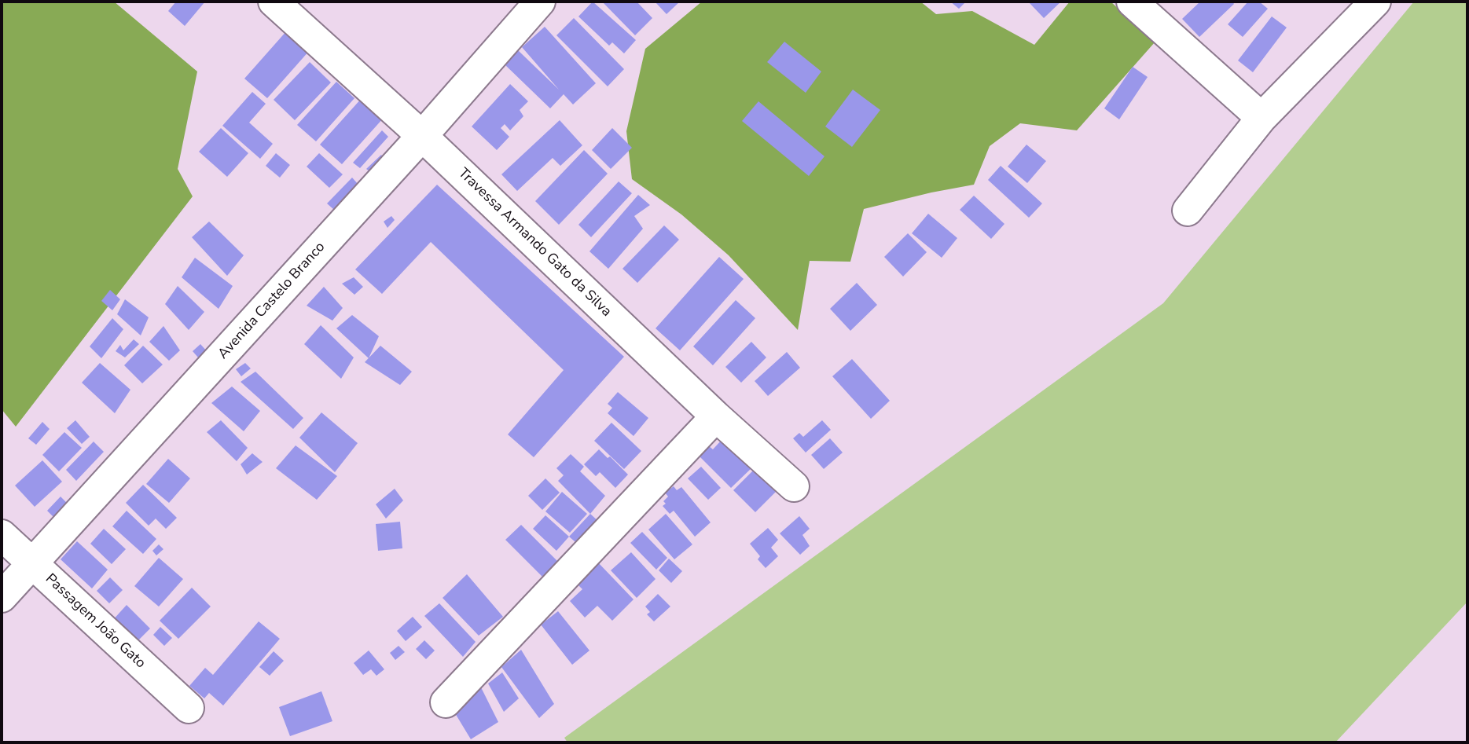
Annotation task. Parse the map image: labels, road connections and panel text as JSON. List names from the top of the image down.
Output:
{
  "streets": {
    "street": ["Travessa Armando Gato da Silva", "Avenida Castelo Branco", "Passagem João Gato"]
  },
  "crossings": [
    ["Travessa Armando Gato da Silva", "Avenida Castelo Branco"],
    ["Avenida Castelo Branco", "Passagem João Gato"]
  ]
}
